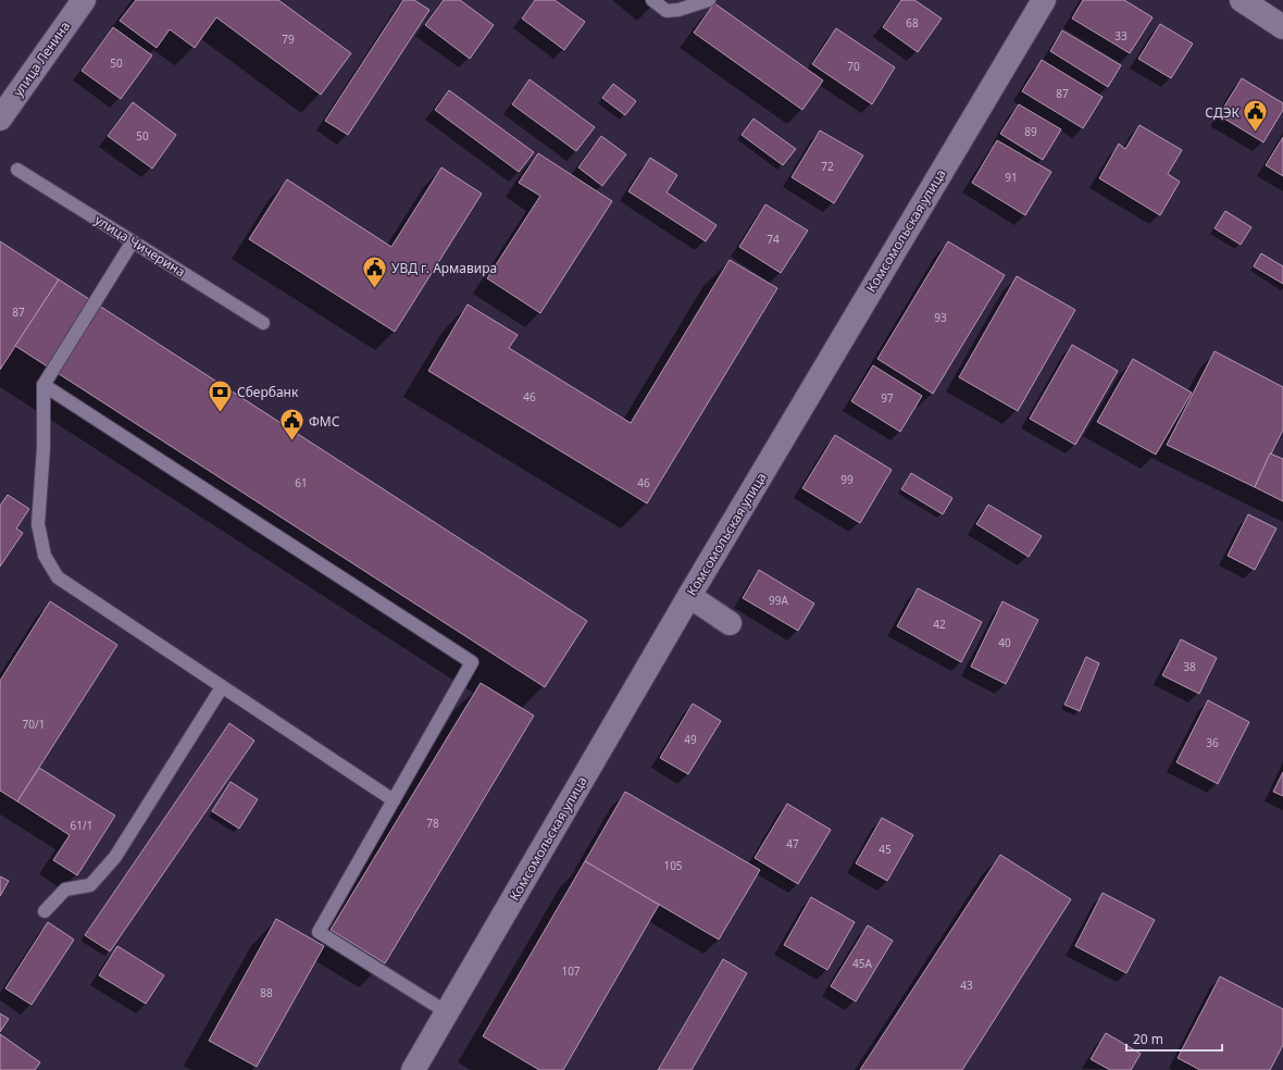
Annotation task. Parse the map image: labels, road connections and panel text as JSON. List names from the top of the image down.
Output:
{
  "streets": {
    "street": ["улица Ленина", "Комсомольская улица"],
    "lane": ["улица Чичерина"]
  },
  "places": {
    "public building": ["СДЭК", "УВД г. Армавира", "ФМС"],
    "bank": ["Сбербанк"]
  },
  "house_numbers": [
    "68",
    "33",
    "79",
    "50",
    "70",
    "87",
    "89",
    "50",
    "72",
    "91",
    "74",
    "87",
    "93",
    "46",
    "97",
    "99",
    "61",
    "46",
    "99А",
    "42",
    "40",
    "38",
    "70/1",
    "49",
    "36",
    "78",
    "61/1",
    "47",
    "45",
    "105",
    "45А",
    "107",
    "43",
    "88"
  ],
  "scale_bar": "20 m"
}
